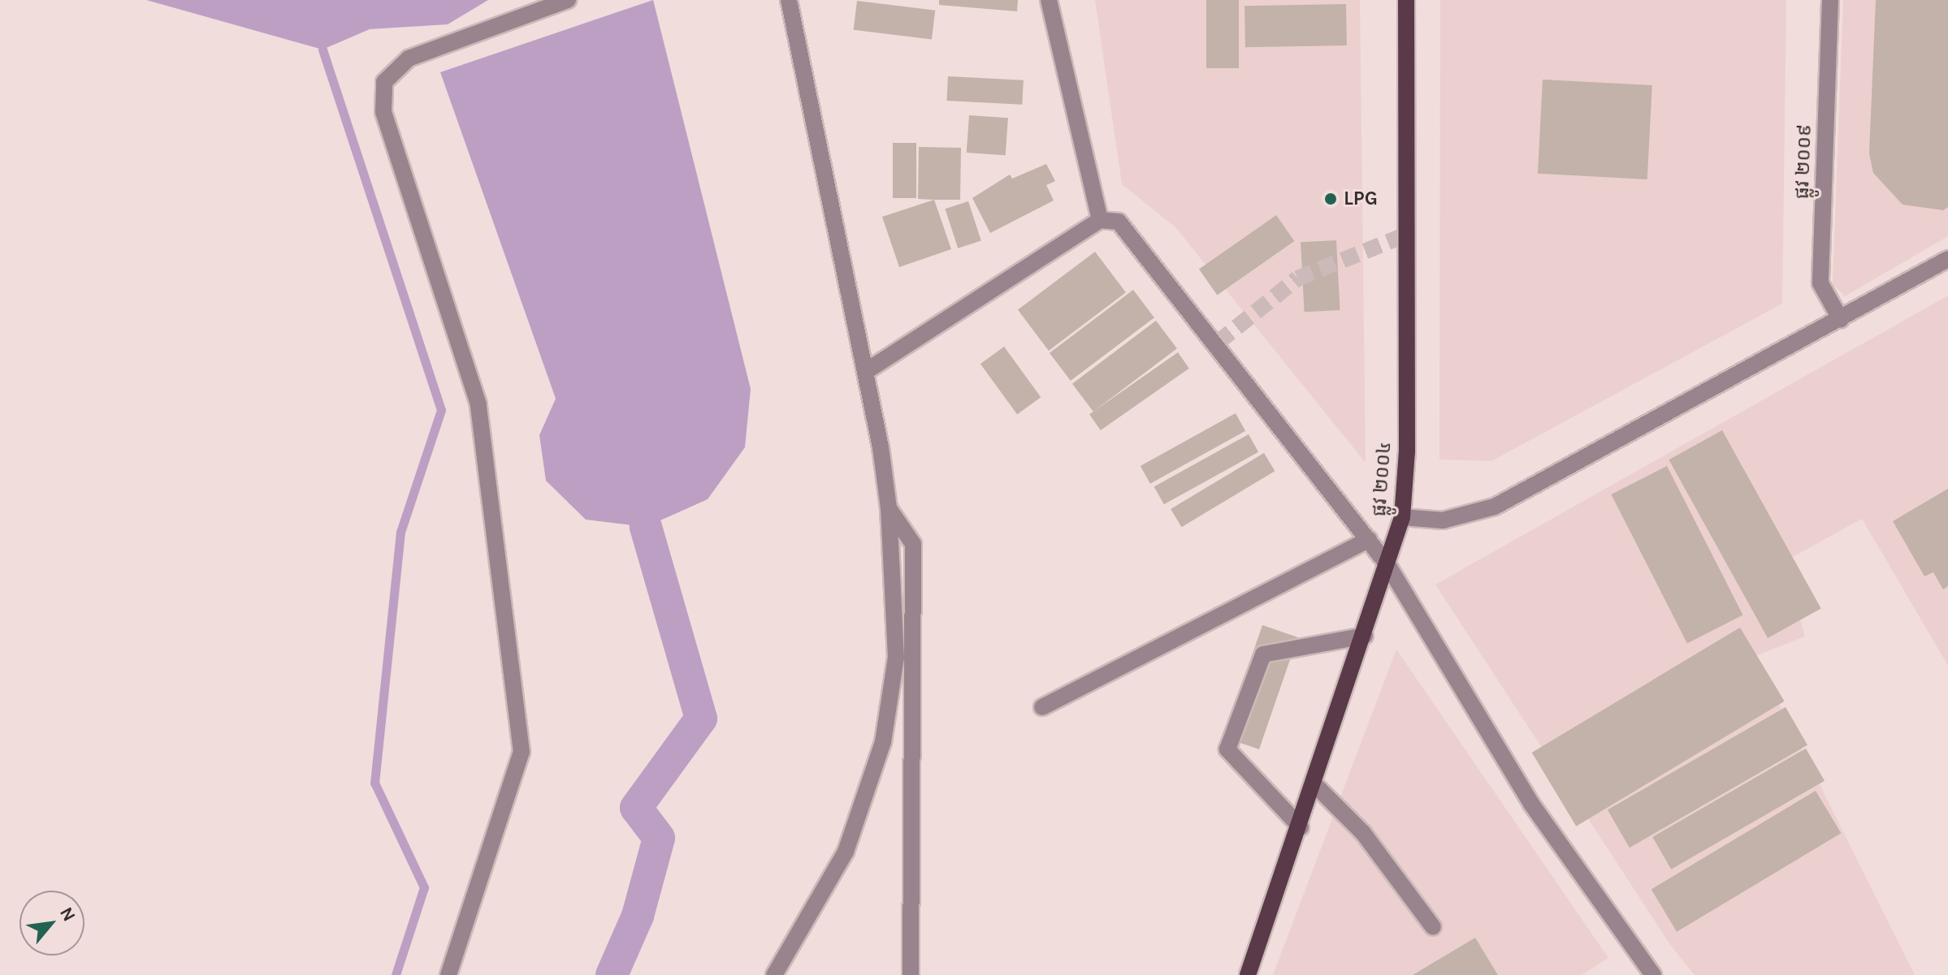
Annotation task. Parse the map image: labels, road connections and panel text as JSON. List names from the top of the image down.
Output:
{
  "streets": {
    "main road": ["ផ្លូវ ២០០៤"],
    "street": ["ផ្លូវ ២០០៩"]
  },
  "places": ["LPG"],
  "north": "top right"
}
